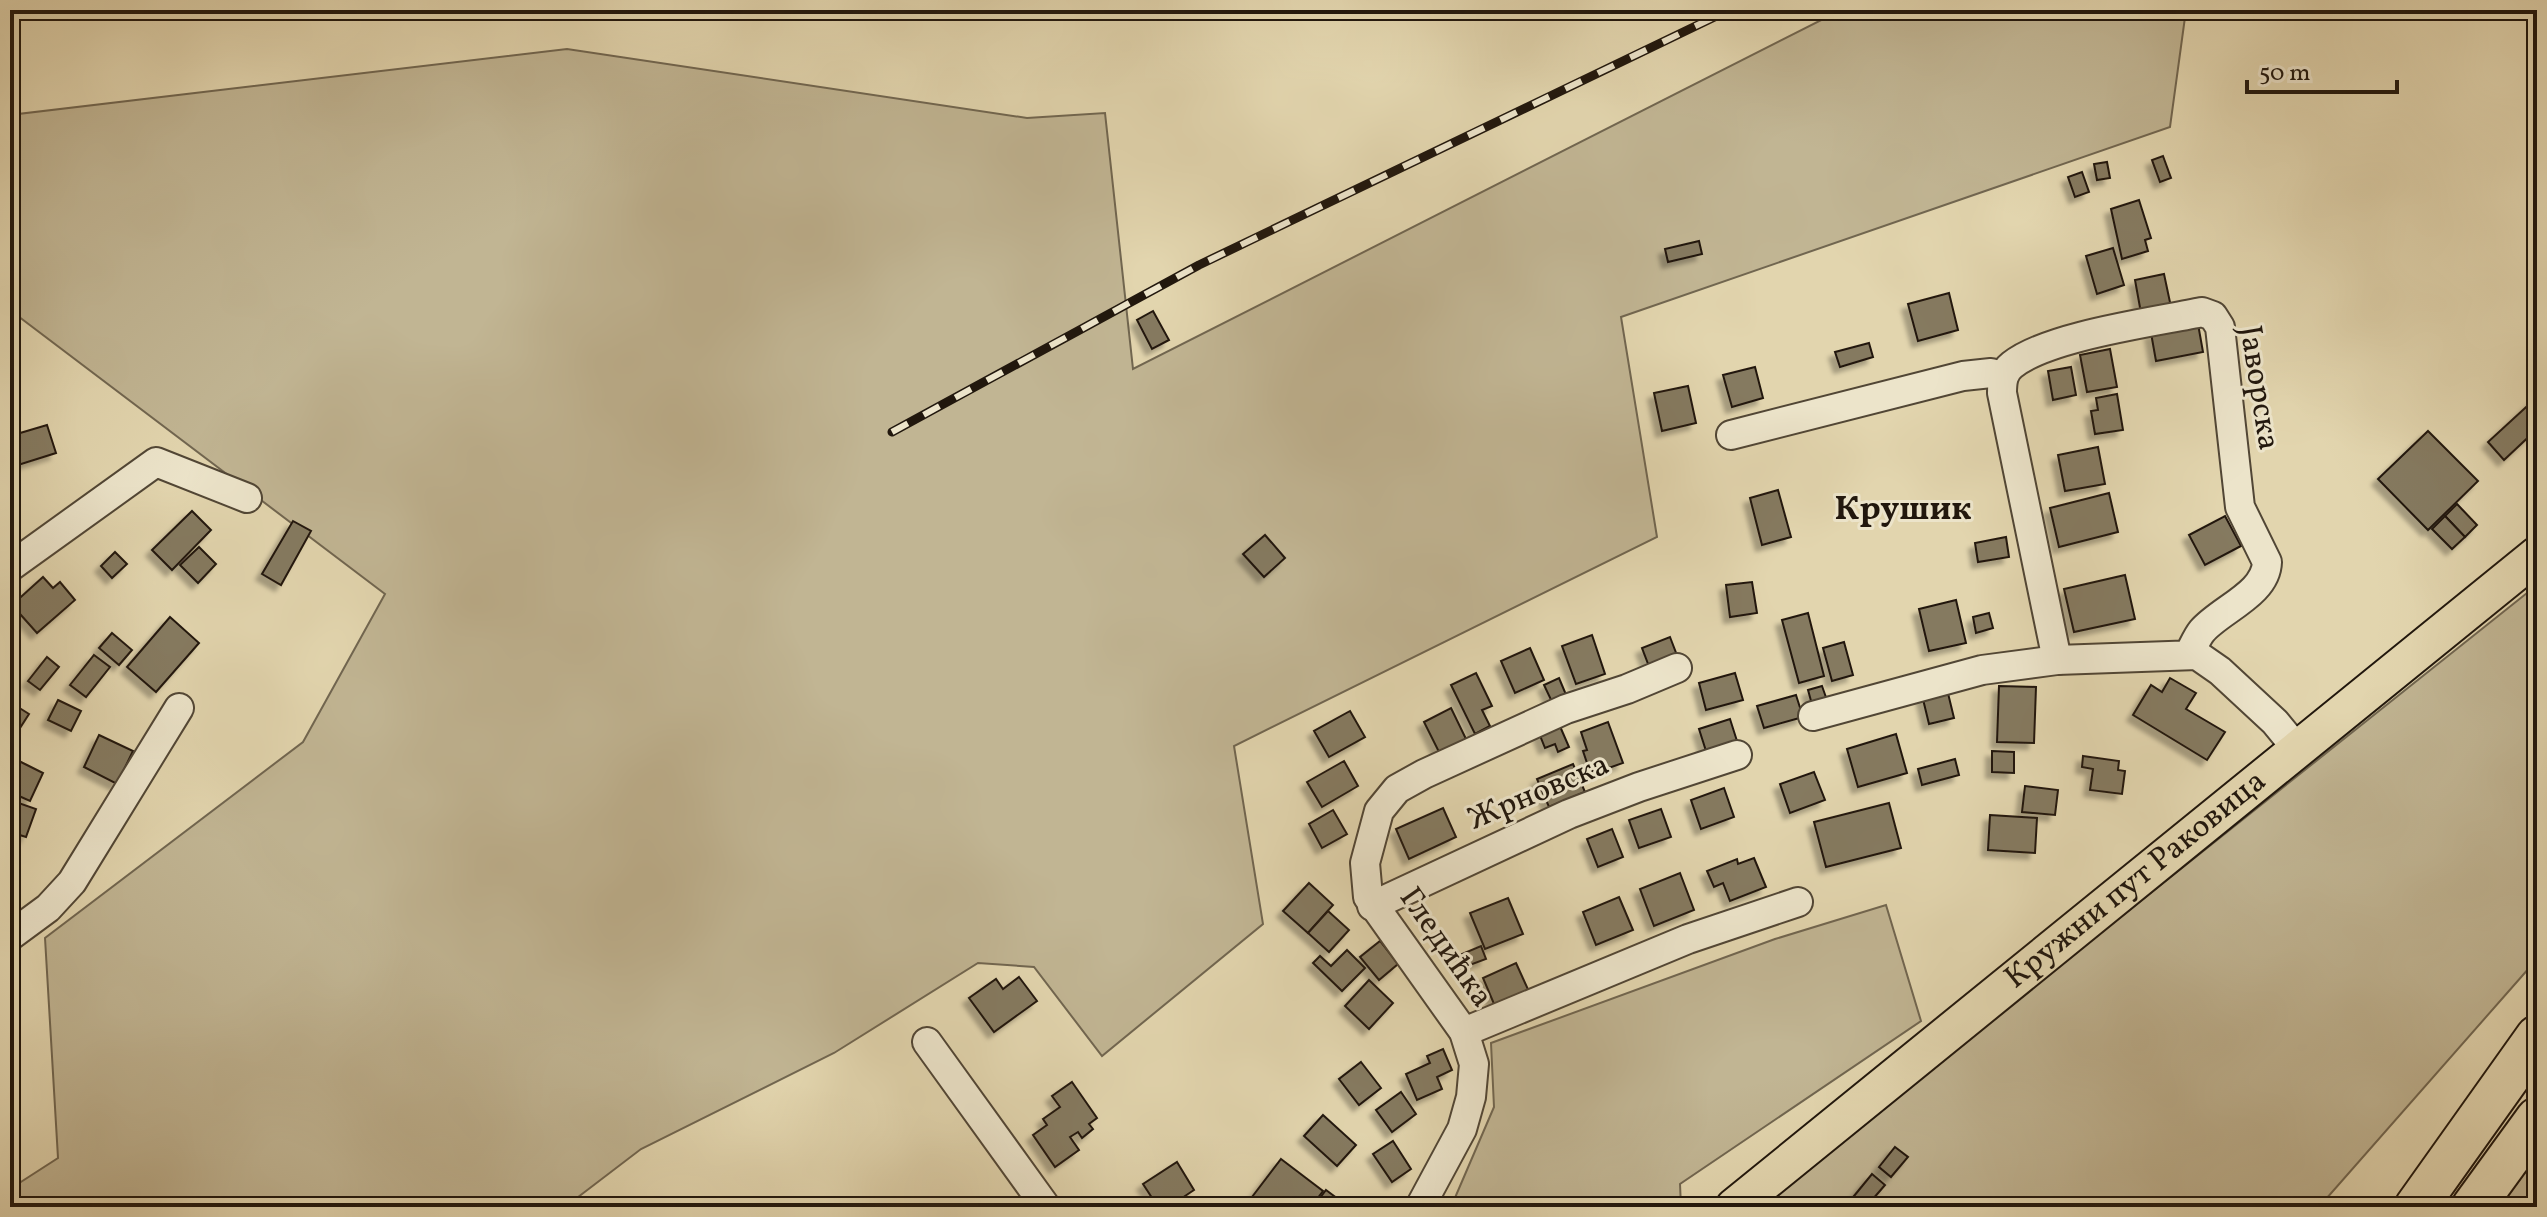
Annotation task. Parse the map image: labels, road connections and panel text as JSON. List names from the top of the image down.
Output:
{
  "streets": {
    "main road": ["Кружни пут Раковица"],
    "street": ["Јаворска", "Жрновска", "Гледићка"]
  },
  "crossings": [
    ["Жрновска", "Гледићка"]
  ],
  "districts": ["Крушик"],
  "scale_bar": "50 m"
}
